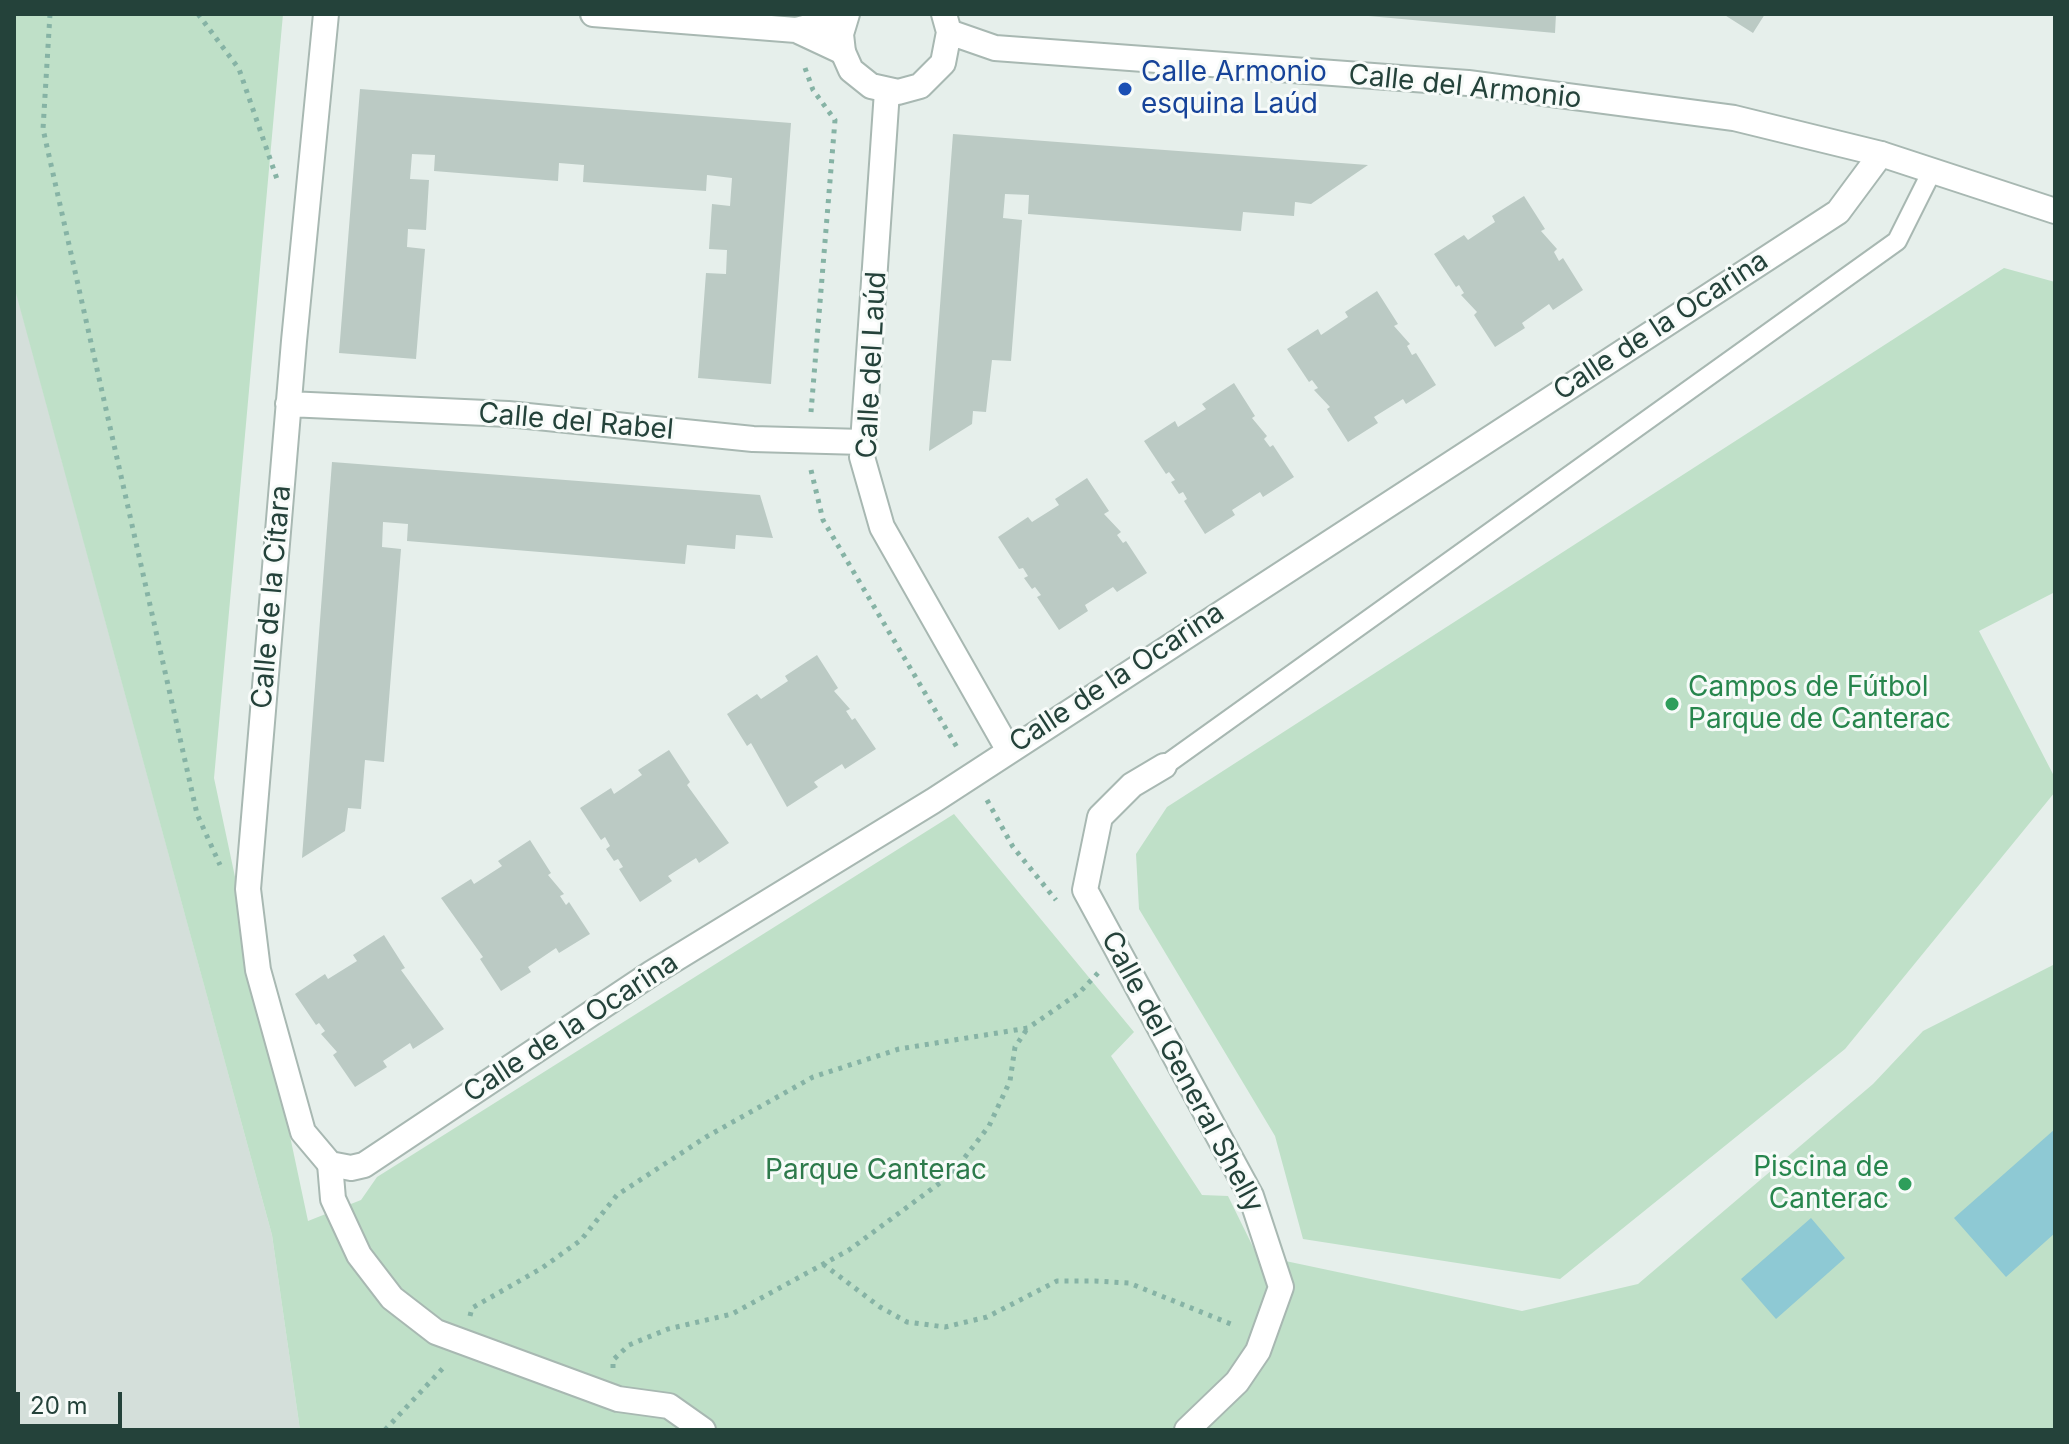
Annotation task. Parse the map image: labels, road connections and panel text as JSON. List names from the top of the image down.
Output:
{
  "streets": {
    "street": [
      "Calle del Armonio",
      "Calle de la Ocarina",
      "Calle del Laúd",
      "Calle del Rabel",
      "Calle de la Cítara",
      "Calle del General Shelly"
    ]
  },
  "crossings": [
    ["Calle del Armonio", "Calle de la Ocarina"],
    ["Calle de la Ocarina", "Calle del Laúd"],
    ["Calle de la Ocarina", "Calle de la Cítara"],
    ["Calle del Laúd", "Calle del Rabel"],
    ["Calle del Rabel", "Calle de la Cítara"]
  ],
  "parks": ["Parque Canterac"],
  "places": ["Calle Armonio esquina Laúd", "Campos de Fútbol Parque de Canterac", "Piscina de Canterac"],
  "scale_bar": "20 m"
}
